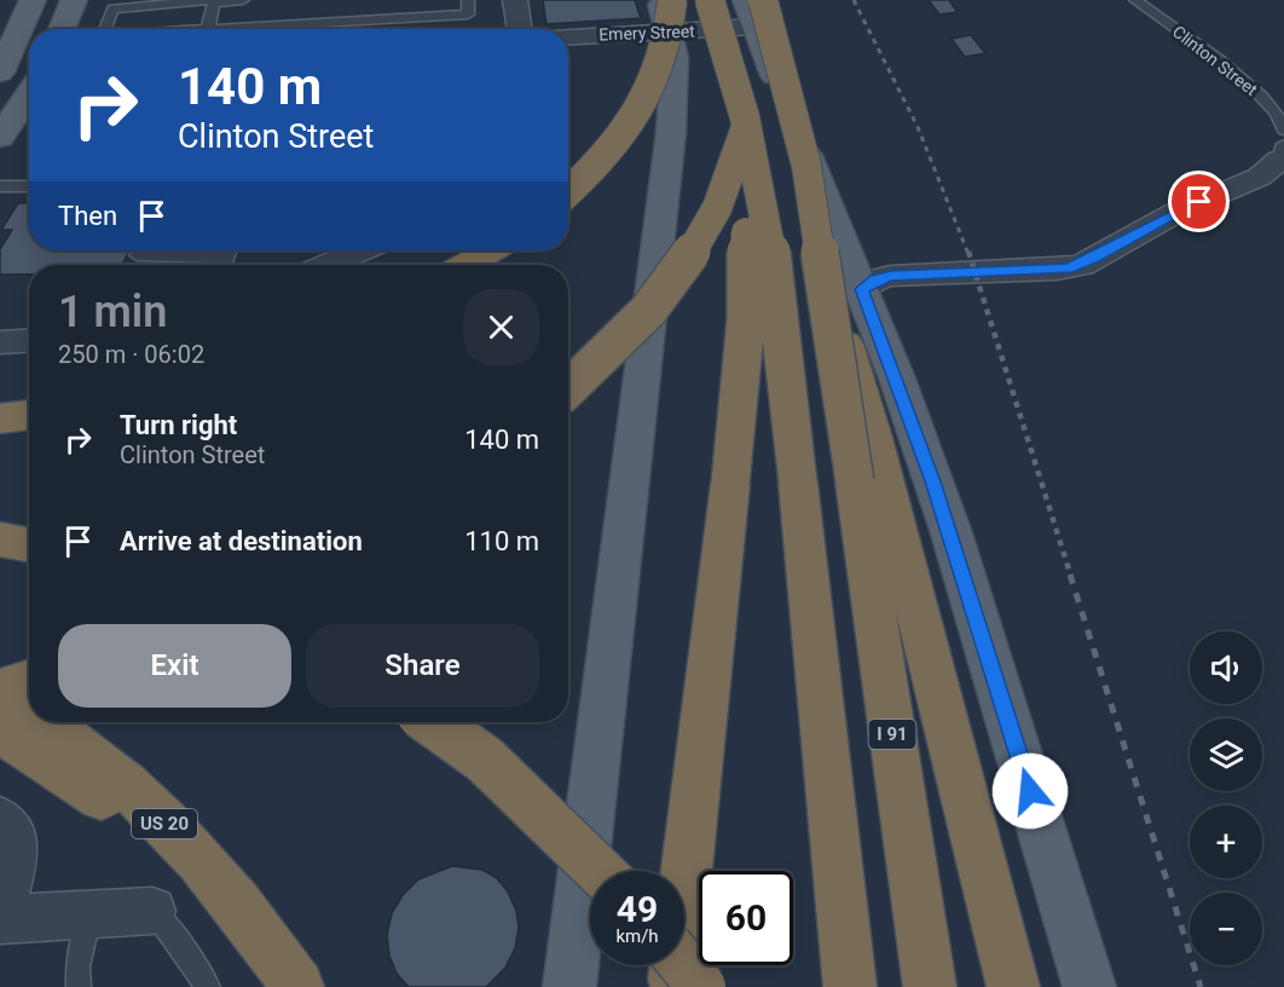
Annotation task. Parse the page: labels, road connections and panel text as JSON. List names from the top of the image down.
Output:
{
  "streets": {
    "highway": ["I 91", "US 20"],
    "street": ["Emery Street", "Clinton Street"]
  },
  "page": {
    "turn": ["140 m", "Clinton Street"],
    "then": "Then",
    "heading": ["1 min", "250 m · 06:02"],
    "list": [
      {
        "name": "Turn right",
        "note": "Clinton Street",
        "value": "140 m"
      },
      {
        "name": "Arrive at destination",
        "value": "110 m"
      }
    ],
    "buttons": ["Exit", "Share"],
    "map_buttons": ["+", "−"],
    "speed": "49 km/h",
    "limit": "60"
  }
}
